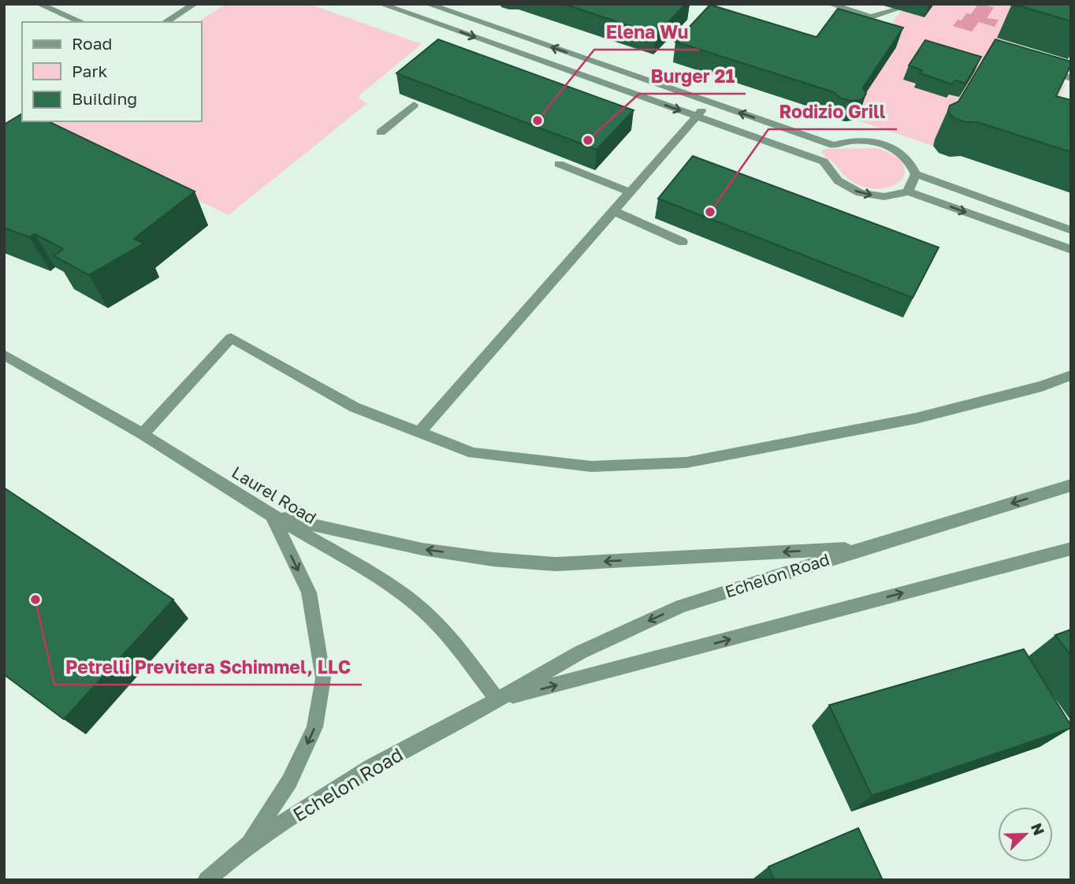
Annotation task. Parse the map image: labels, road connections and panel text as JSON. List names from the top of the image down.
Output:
{
  "streets": {
    "street": ["Laurel Road", "Echelon Road"]
  },
  "crossings": [
    ["Laurel Road", "Echelon Road"]
  ],
  "places": [
    "Elena Wu",
    "Burger 21",
    "Rodizio Grill",
    "Petrelli Previtera Schimmel, LLC"
  ],
  "legend": ["Road", "Park", "Building"],
  "north": "top right"
}
